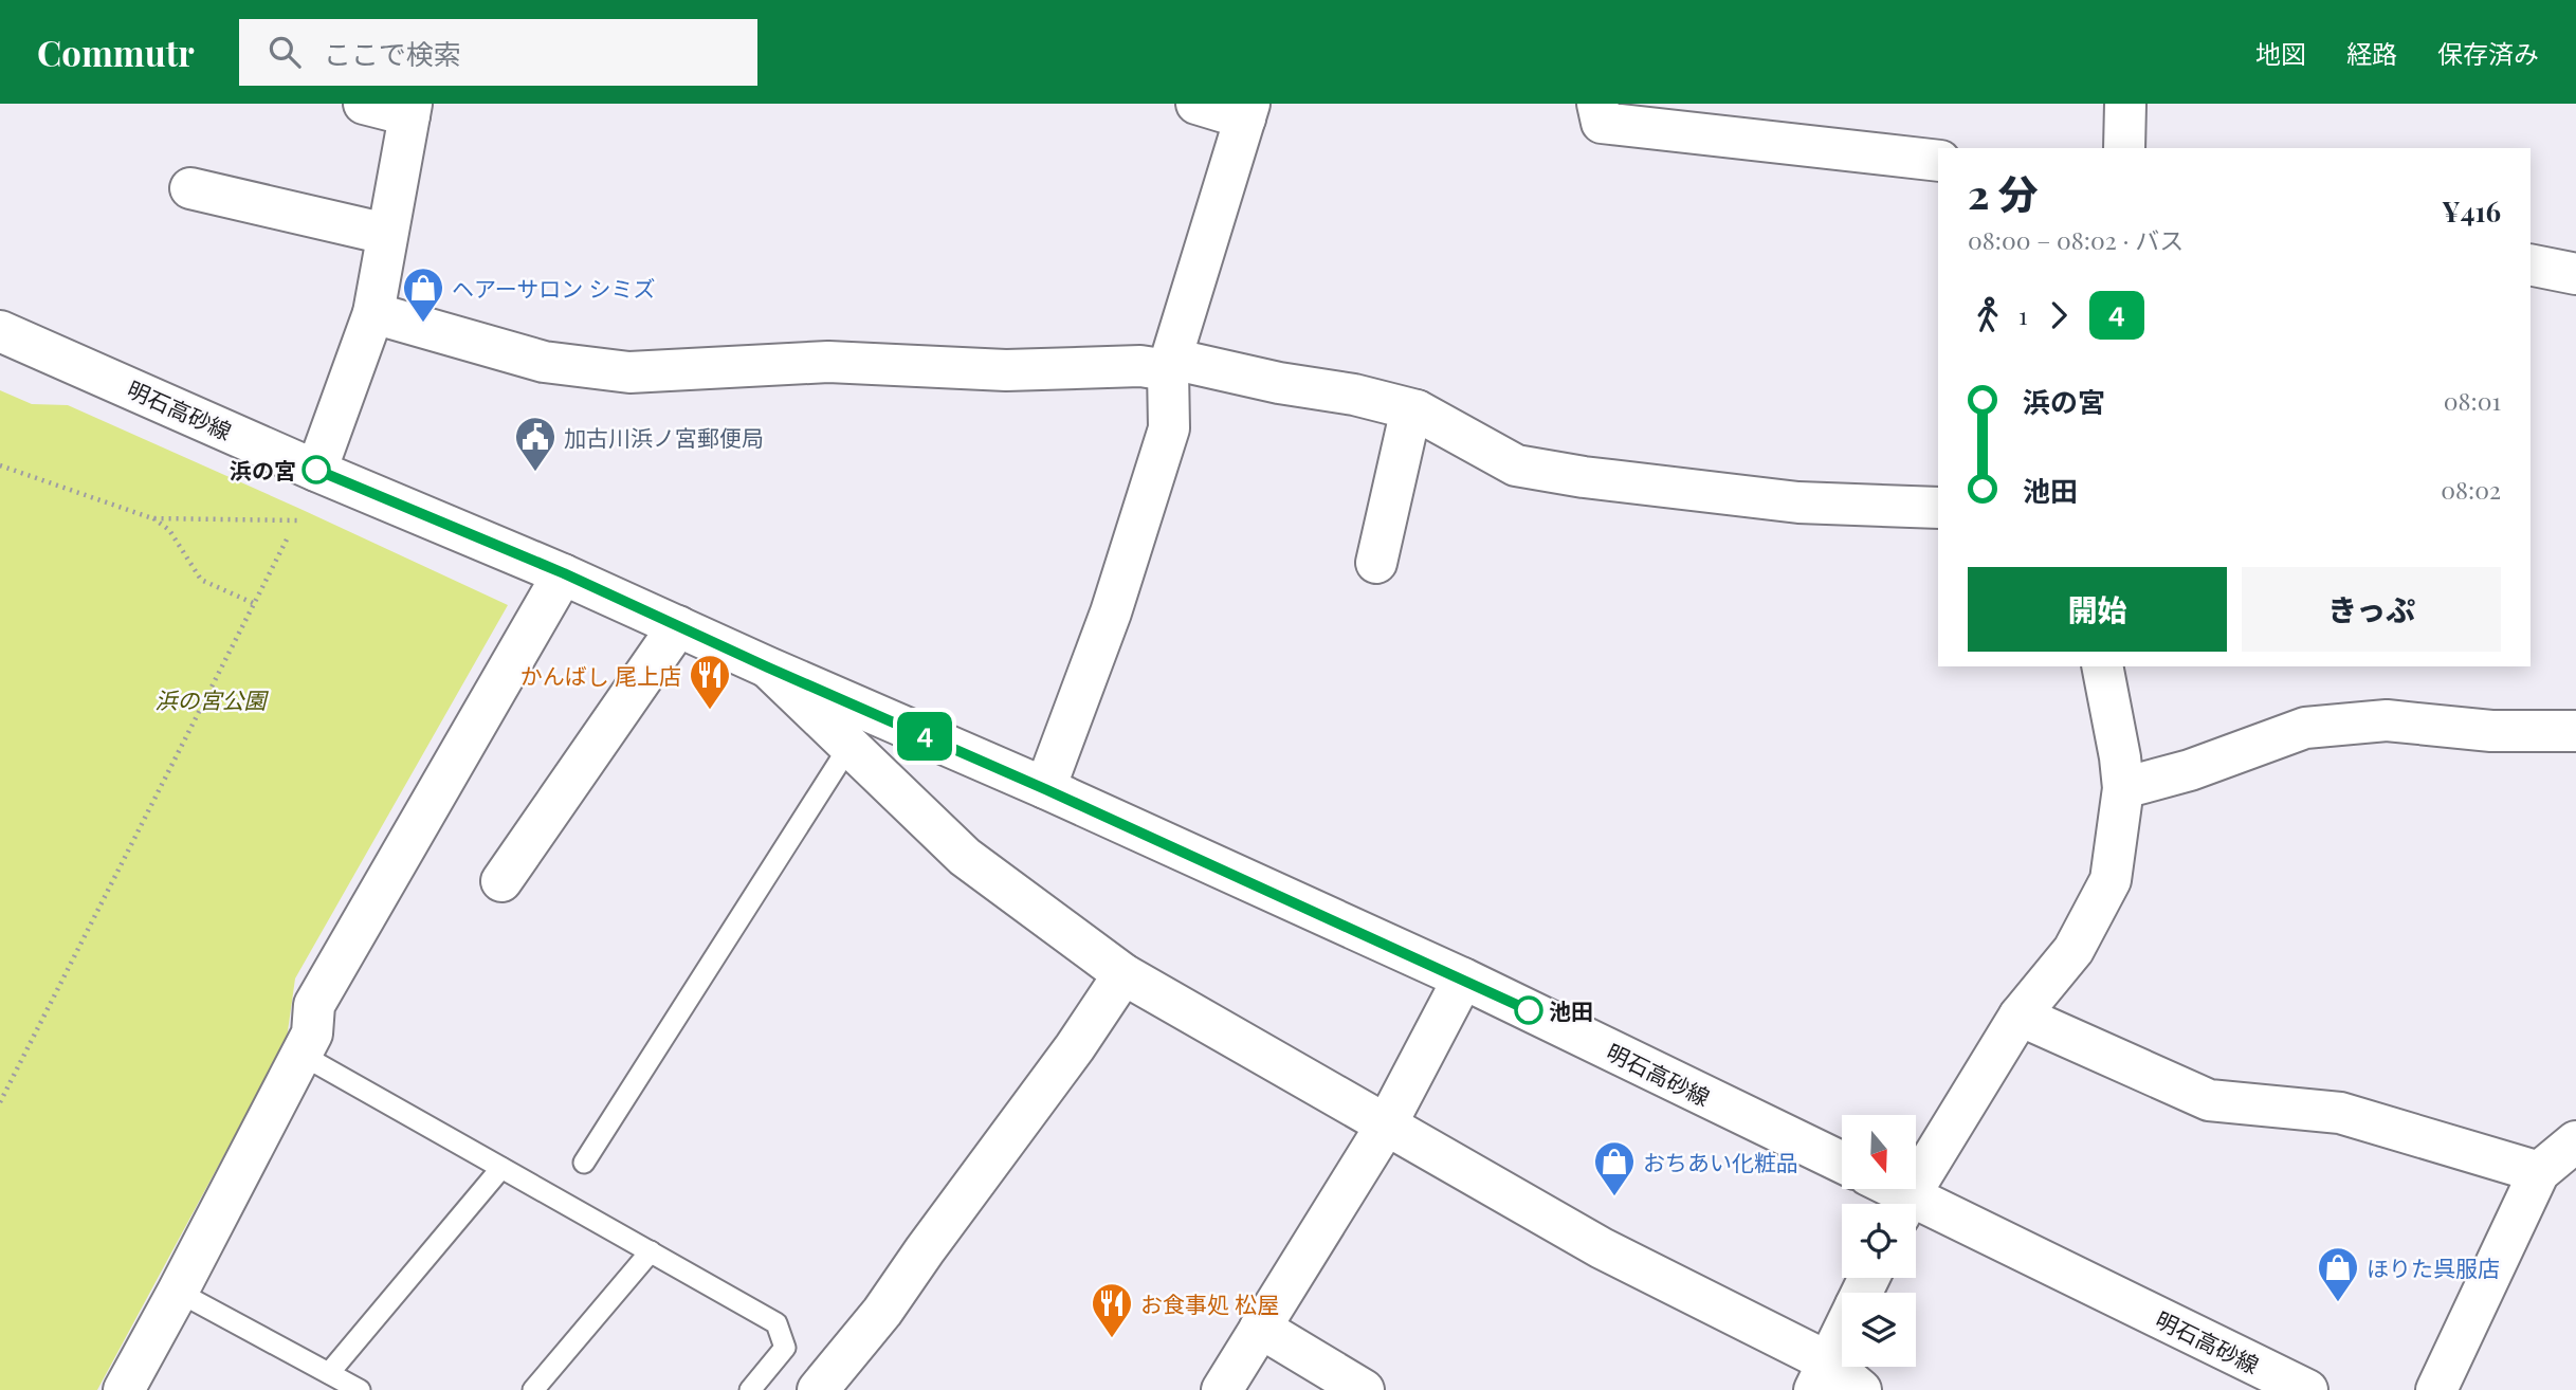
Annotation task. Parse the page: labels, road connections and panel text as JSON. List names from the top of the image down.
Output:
{
  "streets": {
    "street": ["明石高砂線"]
  },
  "parks": ["浜の宮公園"],
  "places": {
    "shop": ["ヘアーサロン シミズ", "おちあい化粧品", "ほりた呉服店"],
    "other": ["浜の宮", "池田"],
    "public building": ["加古川浜ノ宮郵便局"],
    "restaurant": ["かんばし 尾上店", "お食事処 松屋"]
  },
  "lines": ["bus line ４"],
  "north": "bottom",
  "page": {
    "header": "Commutr",
    "search": "ここで検索",
    "nav": ["地図", "経路", "保存済み"],
    "on_map": "４",
    "heading": ["2 分", "08:00 – 08:02 · バス", "¥416"],
    "legs": ["1", "４"],
    "list": [
      {
        "name": "浜の宮",
        "value": "08:01"
      },
      {
        "name": "池田",
        "value": "08:02"
      }
    ],
    "buttons": ["開始", "きっぷ"]
  }
}
